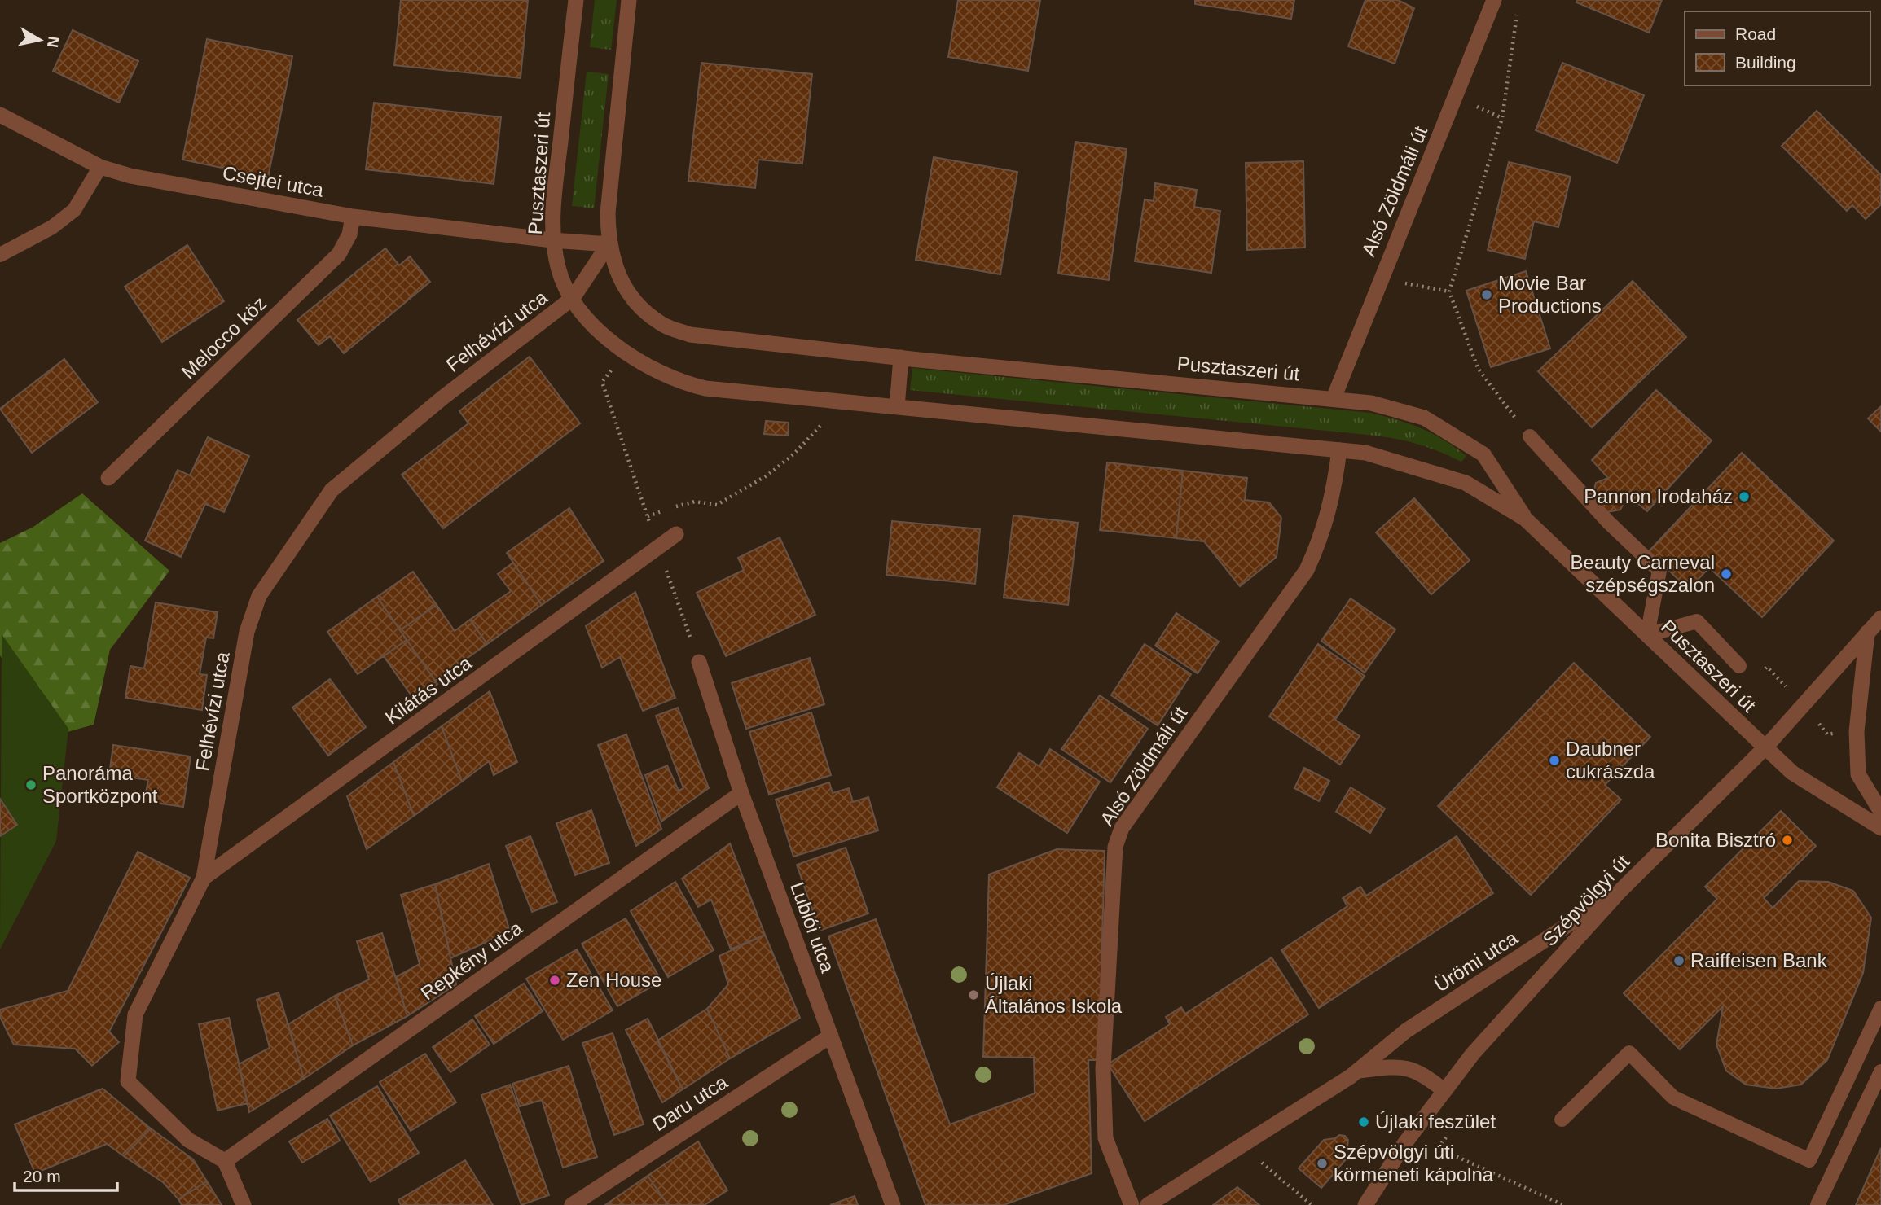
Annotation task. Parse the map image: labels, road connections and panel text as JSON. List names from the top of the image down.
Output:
{
  "streets": {
    "street": [
      "Pusztaszeri út",
      "Csejtei utca",
      "Alsó Zöldmáli út",
      "Felhévízi utca",
      "Melocco köz",
      "Kilátás utca",
      "Szépvölgyi út",
      "Lublói utca",
      "Repkény utca",
      "Ürömi utca",
      "Daru utca"
    ]
  },
  "crossings": [
    ["Pusztaszeri út", "Csejtei utca"],
    ["Pusztaszeri út", "Alsó Zöldmáli út"],
    ["Pusztaszeri út", "Felhévízi utca"],
    ["Pusztaszeri út", "Szépvölgyi út"],
    ["Csejtei utca", "Felhévízi utca"],
    ["Csejtei utca", "Melocco köz"],
    ["Felhévízi utca", "Kilátás utca"],
    ["Felhévízi utca", "Repkény utca"],
    ["Szépvölgyi út", "Ürömi utca"],
    ["Lublói utca", "Repkény utca"],
    ["Lublói utca", "Daru utca"]
  ],
  "places": [
    "Movie Bar Productions",
    "Pannon Irodaház",
    "Beauty Carneval szépségszalon",
    "Daubner cukrászda",
    "Panoráma Sportközpont",
    "Bonita Bisztró",
    "Raiffeisen Bank",
    "Zen House",
    "Újlaki Általános Iskola",
    "Újlaki feszület",
    "Szépvölgyi úti körmeneti kápolna"
  ],
  "legend": ["Road", "Building"],
  "scale_bar": "20 m",
  "north": "right"
}
